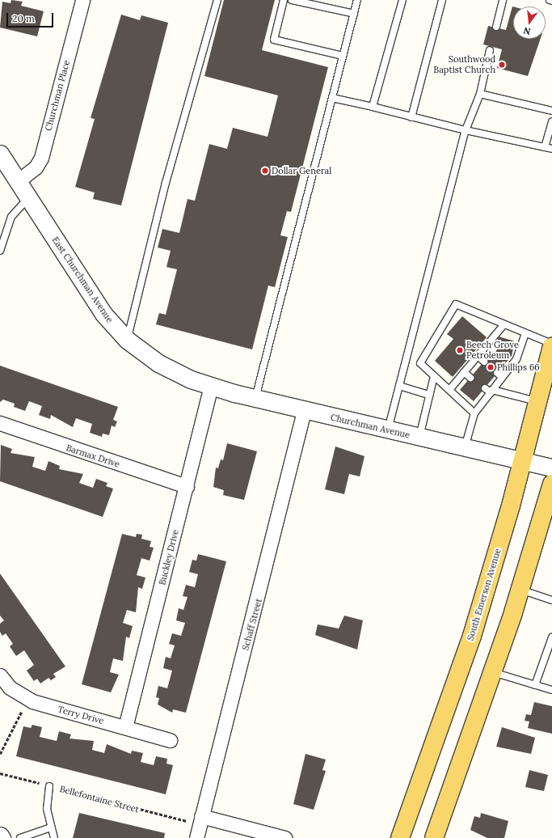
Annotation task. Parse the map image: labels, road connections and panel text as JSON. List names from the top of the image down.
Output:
{
  "streets": {
    "main road": ["South Emerson Avenue"],
    "street": [
      "Churchman Place",
      "East Churchman Avenue",
      "Churchman Avenue",
      "Barmax Drive",
      "Buckley Drive",
      "Schaff Street",
      "Terry Drive"
    ],
    "path": ["Bellefontaine Street"]
  },
  "crossings": [
    ["Churchman Place", "East Churchman Avenue"],
    ["East Churchman Avenue", "Churchman Avenue"],
    ["Churchman Avenue", "Buckley Drive"],
    ["Churchman Avenue", "South Emerson Avenue"],
    ["Churchman Avenue", "Schaff Street"],
    ["Barmax Drive", "Buckley Drive"],
    ["Buckley Drive", "Terry Drive"],
    ["Schaff Street", "Bellefontaine Street"]
  ],
  "places": [
    "Southwood Baptist Church",
    "Dollar General",
    "Beech Grove Petroleum",
    "Phillips 66"
  ],
  "scale_bar": "20 m",
  "north": "bottom"
}
